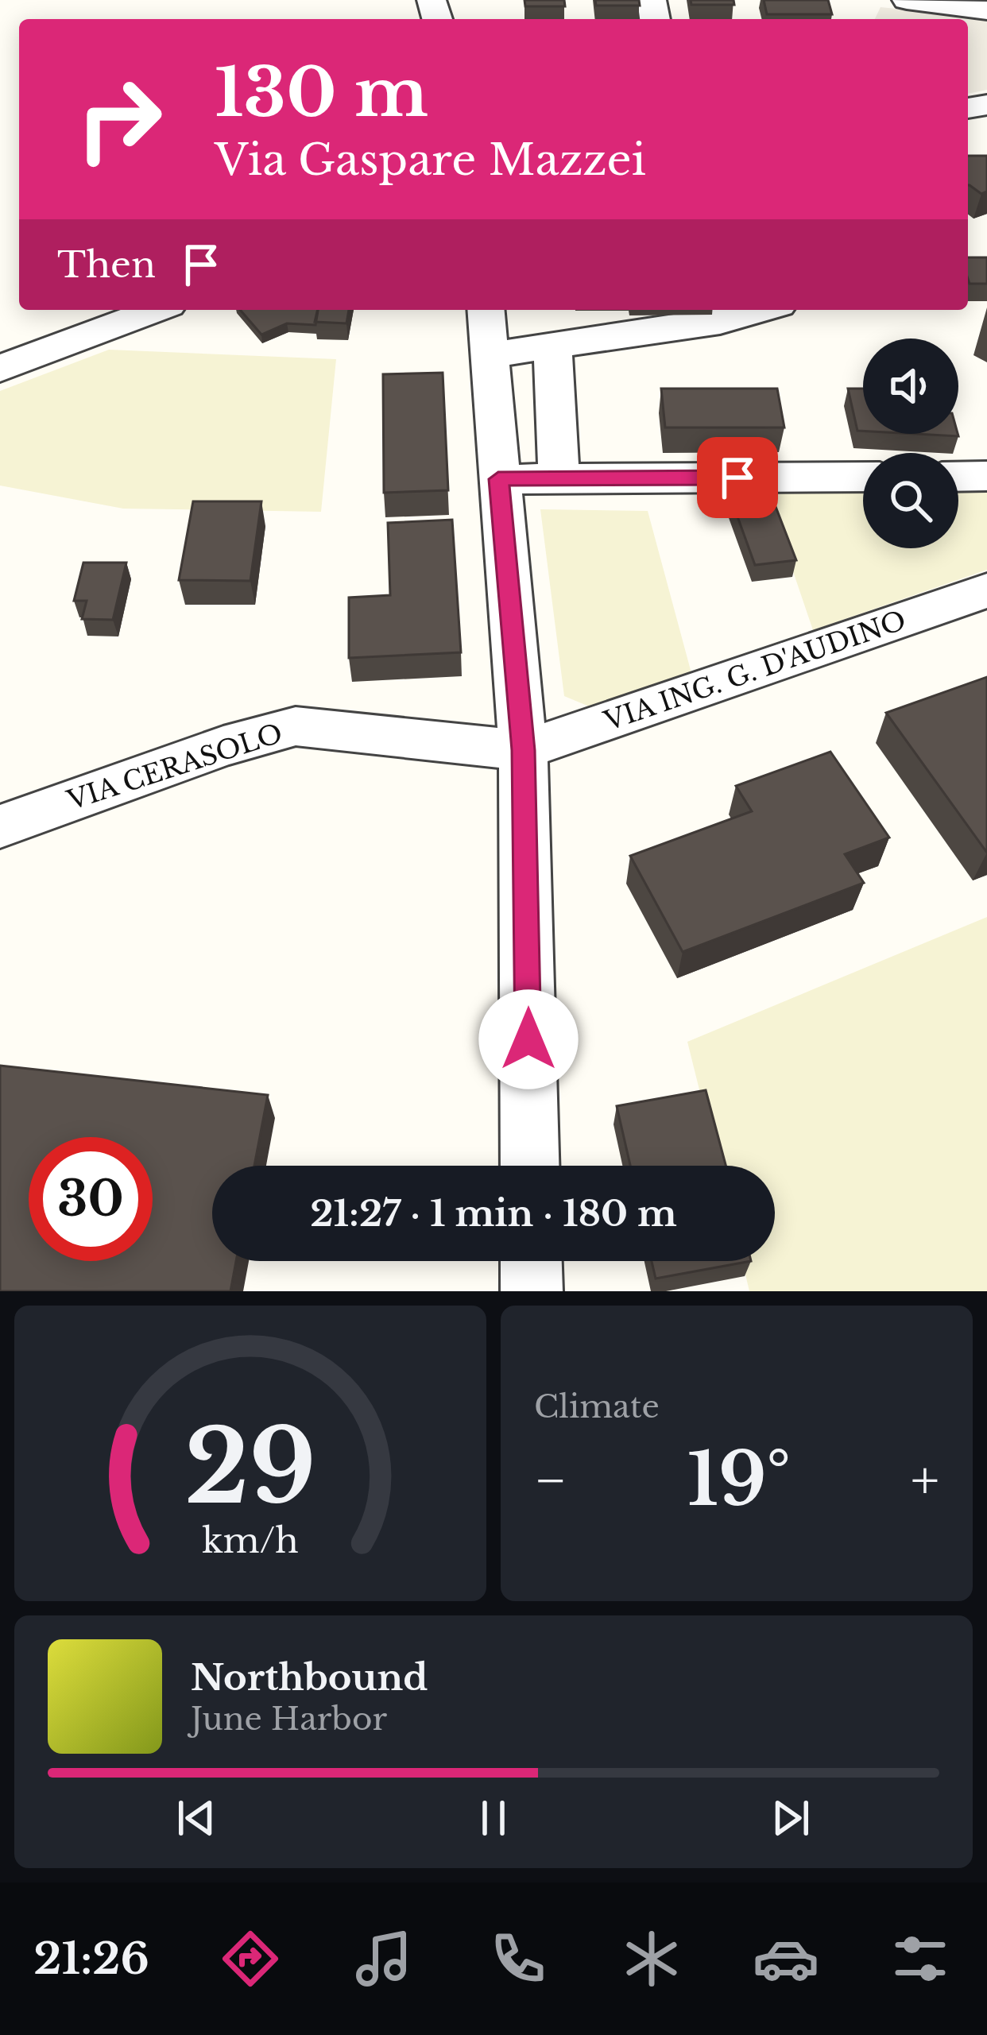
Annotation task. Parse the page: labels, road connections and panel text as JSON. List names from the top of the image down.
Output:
{
  "streets": {
    "street": ["VIA ING. G. D'AUDINO", "VIA CERASOLO"]
  },
  "crossings": [
    ["VIA ING. G. D'AUDINO", "VIA CERASOLO"]
  ],
  "page": {
    "turn": ["130 m", "Via Gaspare Mazzei"],
    "then": "Then",
    "limit": "30",
    "trip": "21:27 · 1 min · 180 m",
    "tile": "Climate",
    "heat": ["−", "19°", "+"],
    "song": ["Northbound", "June Harbor"],
    "tabs": "21:26",
    "gauge": ["29", "km/h"]
  }
}
